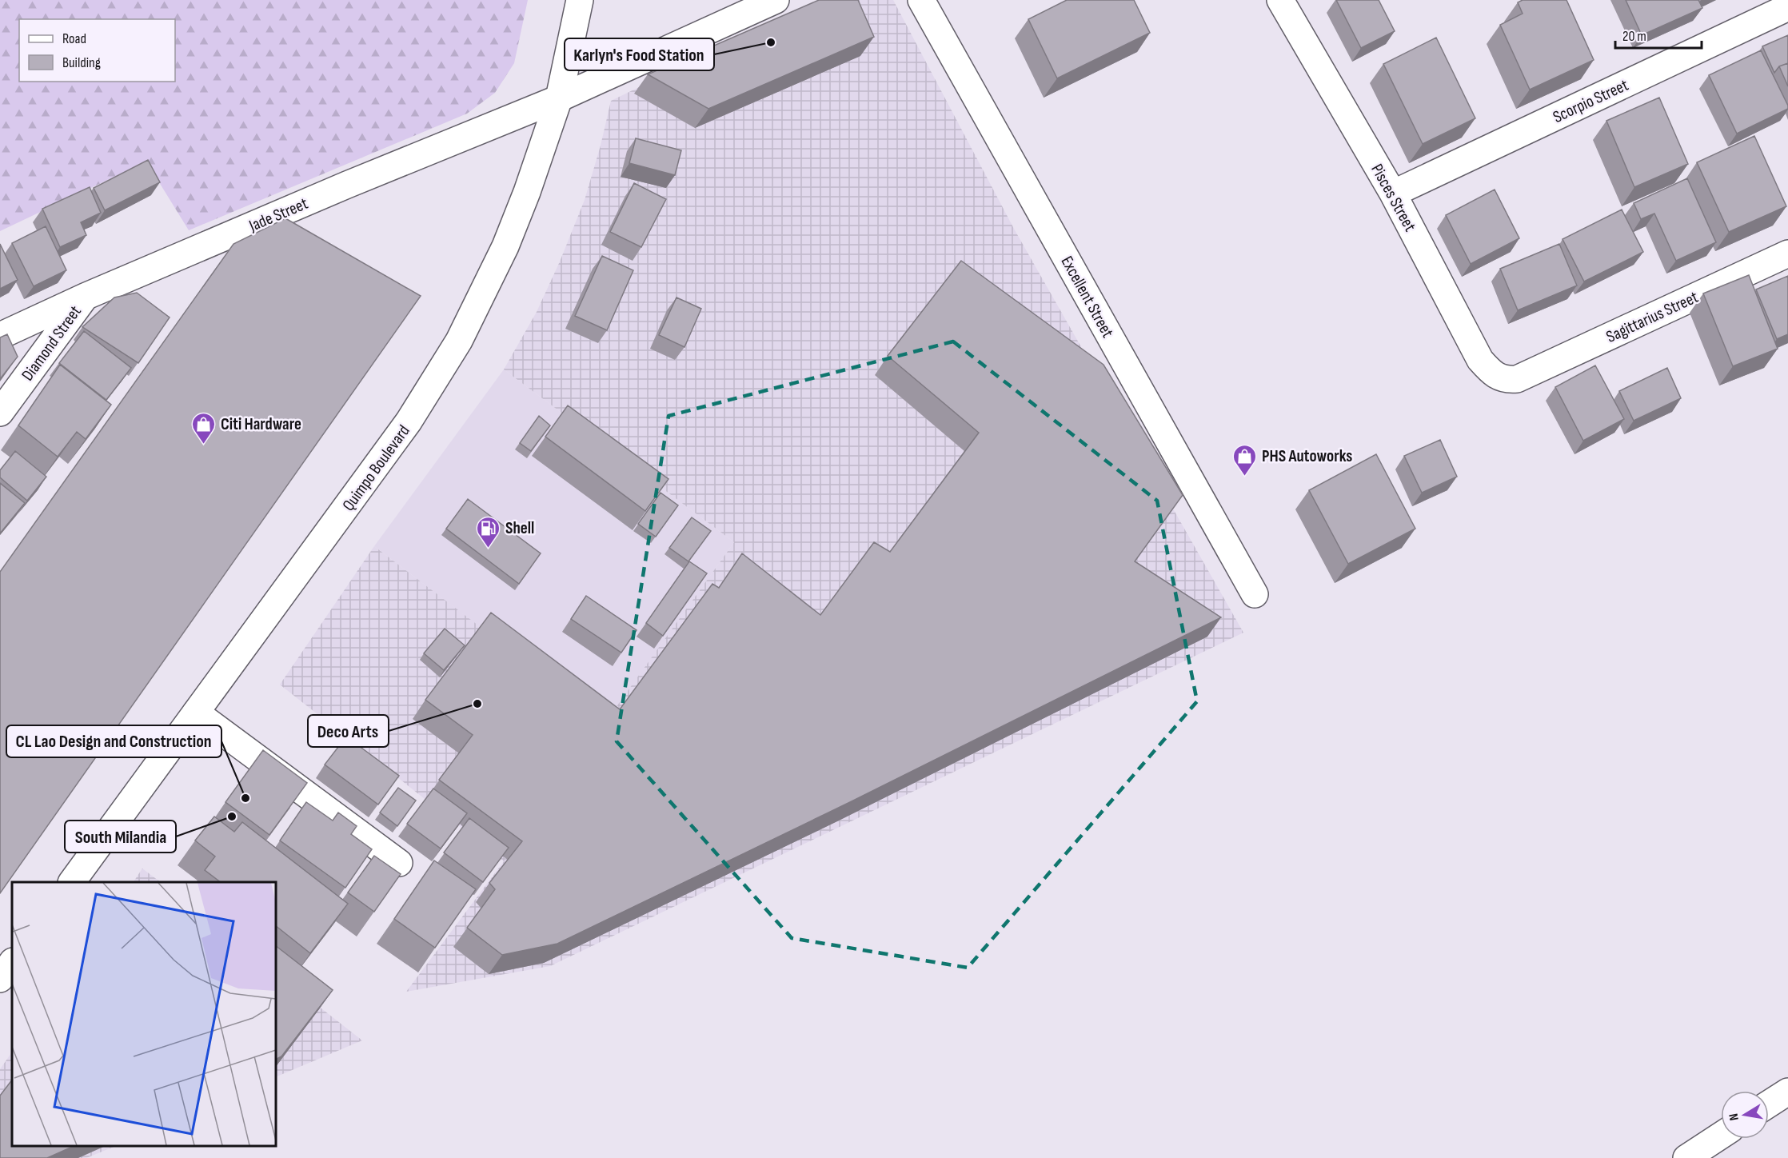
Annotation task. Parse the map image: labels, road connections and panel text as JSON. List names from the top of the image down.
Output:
{
  "streets": {
    "street": [
      "Scorpio Street",
      "Pisces Street",
      "Jade Street",
      "Excellent Street",
      "Sagittarius Street",
      "Diamond Street",
      "Quimpo Boulevard"
    ]
  },
  "crossings": [
    ["Scorpio Street", "Pisces Street"],
    ["Pisces Street", "Sagittarius Street"],
    ["Jade Street", "Diamond Street"],
    ["Jade Street", "Quimpo Boulevard"]
  ],
  "places": {
    "other": [
      "Karlyn's Food Station",
      "Deco Arts",
      "CL Lao Design and Construction",
      "South Milandia"
    ],
    "shop": ["Citi Hardware", "PHS Autoworks"],
    "fuel station": ["Shell"]
  },
  "legend": ["Road", "Building"],
  "scale_bar": "20 m",
  "north": "left"
}
